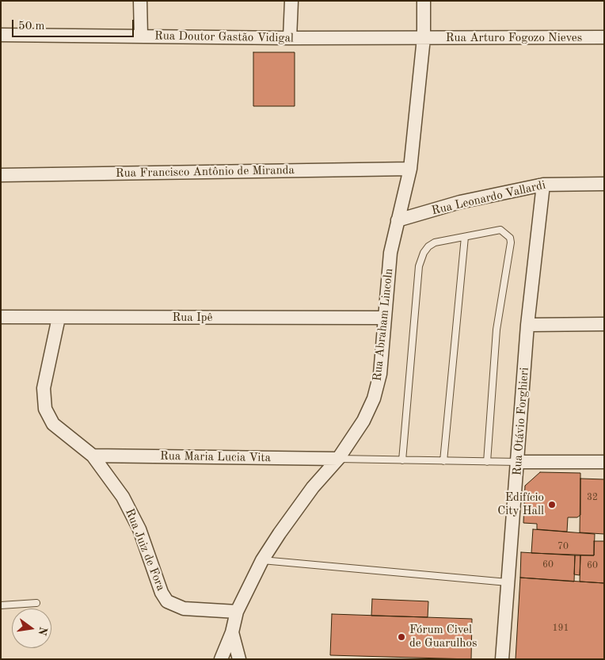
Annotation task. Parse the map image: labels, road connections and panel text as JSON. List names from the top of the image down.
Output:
{
  "streets": {
    "street": [
      "Rua Doutor Gastão Vidigal",
      "Rua Arturo Fogozo Nieves",
      "Rua Francisco Antônio de Miranda",
      "Rua Leonardo Vallardi",
      "Rua Ipê",
      "Rua Abraham Lincoln",
      "Rua Otávio Forghieri",
      "Rua Maria Lucia Vita",
      "Rua Juiz de Fora"
    ]
  },
  "crossings": [
    ["Rua Doutor Gastão Vidigal", "Rua Arturo Fogozo Nieves"],
    ["Rua Doutor Gastão Vidigal", "Rua Abraham Lincoln"],
    ["Rua Arturo Fogozo Nieves", "Rua Abraham Lincoln"],
    ["Rua Francisco Antônio de Miranda", "Rua Abraham Lincoln"],
    ["Rua Leonardo Vallardi", "Rua Abraham Lincoln"],
    ["Rua Leonardo Vallardi", "Rua Otávio Forghieri"],
    ["Rua Ipê", "Rua Abraham Lincoln"],
    ["Rua Ipê", "Rua Juiz de Fora"],
    ["Rua Abraham Lincoln", "Rua Maria Lucia Vita"],
    ["Rua Abraham Lincoln", "Rua Juiz de Fora"],
    ["Rua Maria Lucia Vita", "Rua Juiz de Fora"]
  ],
  "places": ["Edifício City Hall", "Fórum Civel de Guarulhos"],
  "house_numbers": [
    "32",
    "70",
    "60",
    "60",
    "191"
  ],
  "scale_bar": "50 m",
  "north": "right"
}
